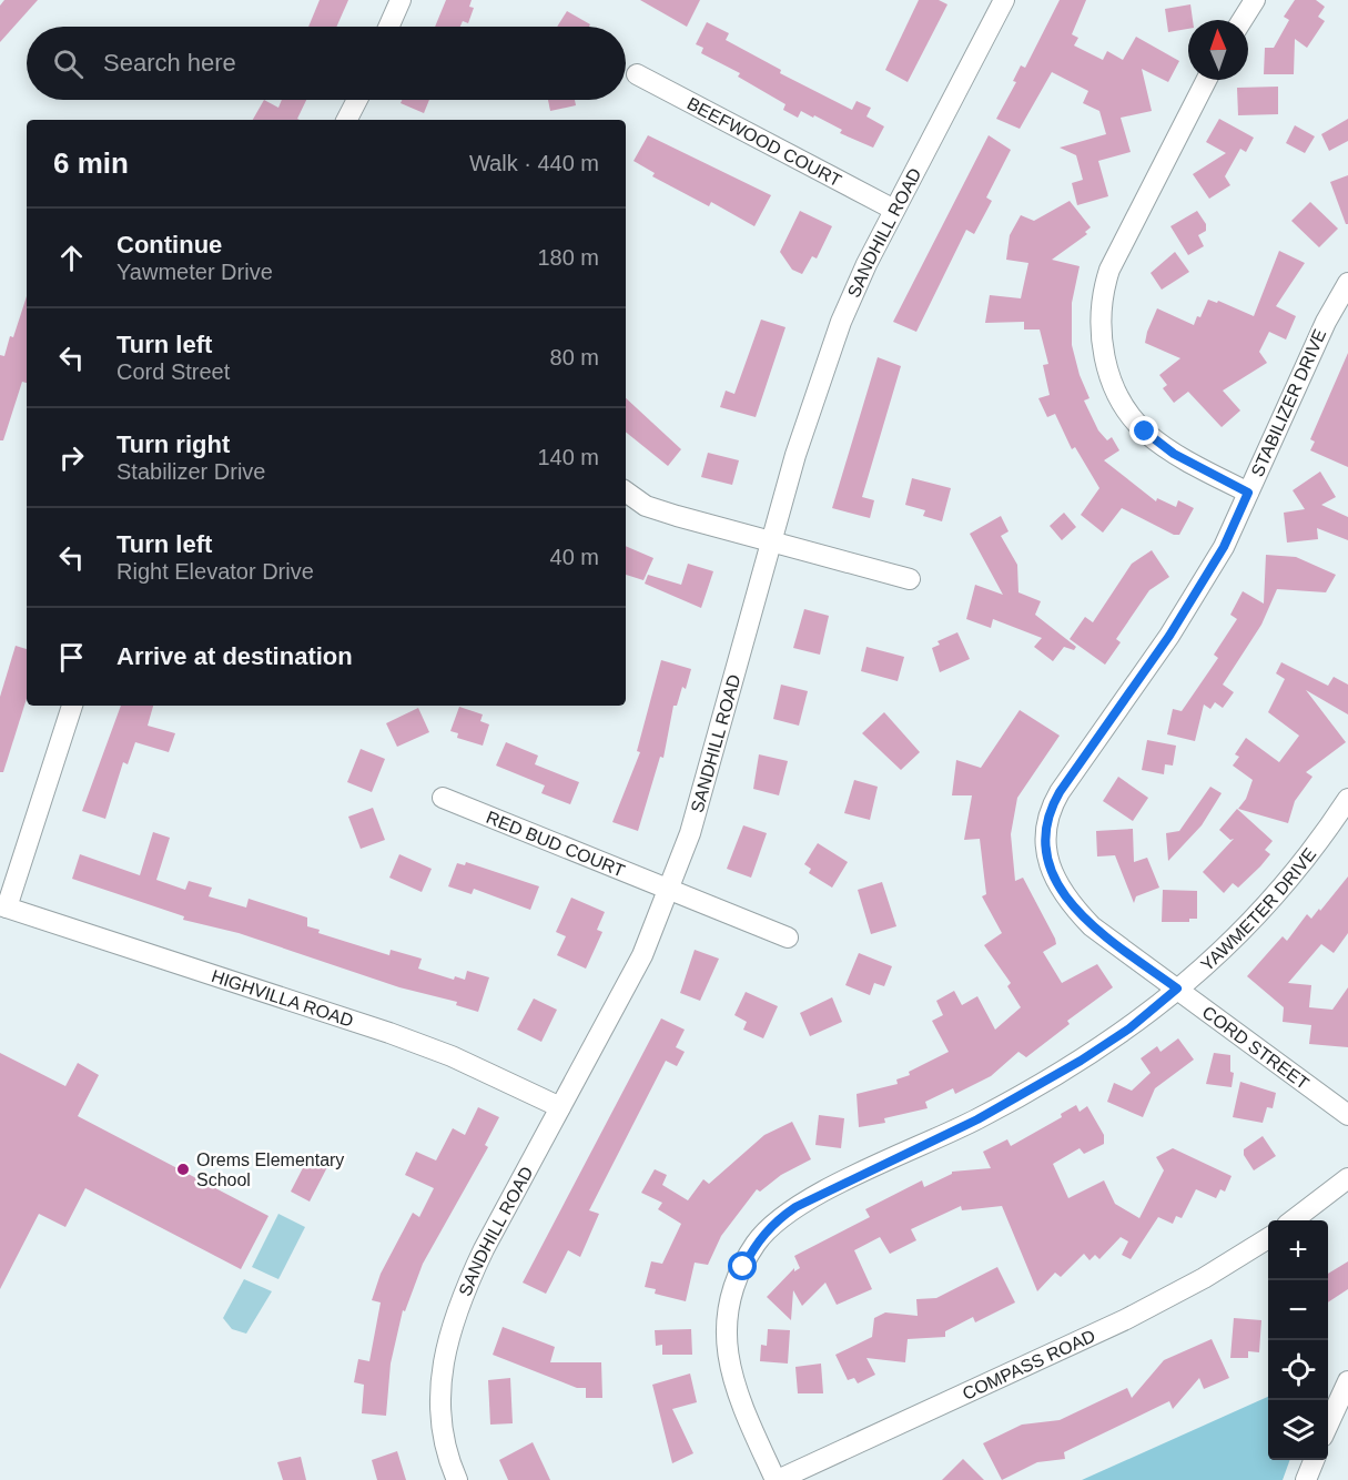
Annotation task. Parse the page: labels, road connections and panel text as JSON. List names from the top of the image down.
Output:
{
  "streets": {
    "street": [
      "BEEFWOOD COURT",
      "SANDHILL ROAD",
      "STABILIZER DRIVE",
      "RED BUD COURT",
      "YAWMETER DRIVE",
      "HIGHVILLA ROAD",
      "CORD STREET",
      "COMPASS ROAD"
    ]
  },
  "crossings": [
    ["BEEFWOOD COURT", "SANDHILL ROAD"],
    ["SANDHILL ROAD", "RED BUD COURT"],
    ["SANDHILL ROAD", "HIGHVILLA ROAD"],
    ["STABILIZER DRIVE", "CORD STREET"],
    ["YAWMETER DRIVE", "CORD STREET"],
    ["YAWMETER DRIVE", "COMPASS ROAD"]
  ],
  "places": ["Orems Elementary School"],
  "north": "top",
  "page": {
    "search": "Search here",
    "heading": ["6 min", "Walk · 440 m"],
    "list": [
      ["Continue", "Yawmeter Drive", "180 m"],
      ["Turn left", "Cord Street", "80 m"],
      ["Turn right", "Stabilizer Drive", "140 m"],
      ["Turn left", "Right Elevator Drive", "40 m"],
      "Arrive at destination"
    ],
    "map_buttons": ["+", "−"]
  }
}
